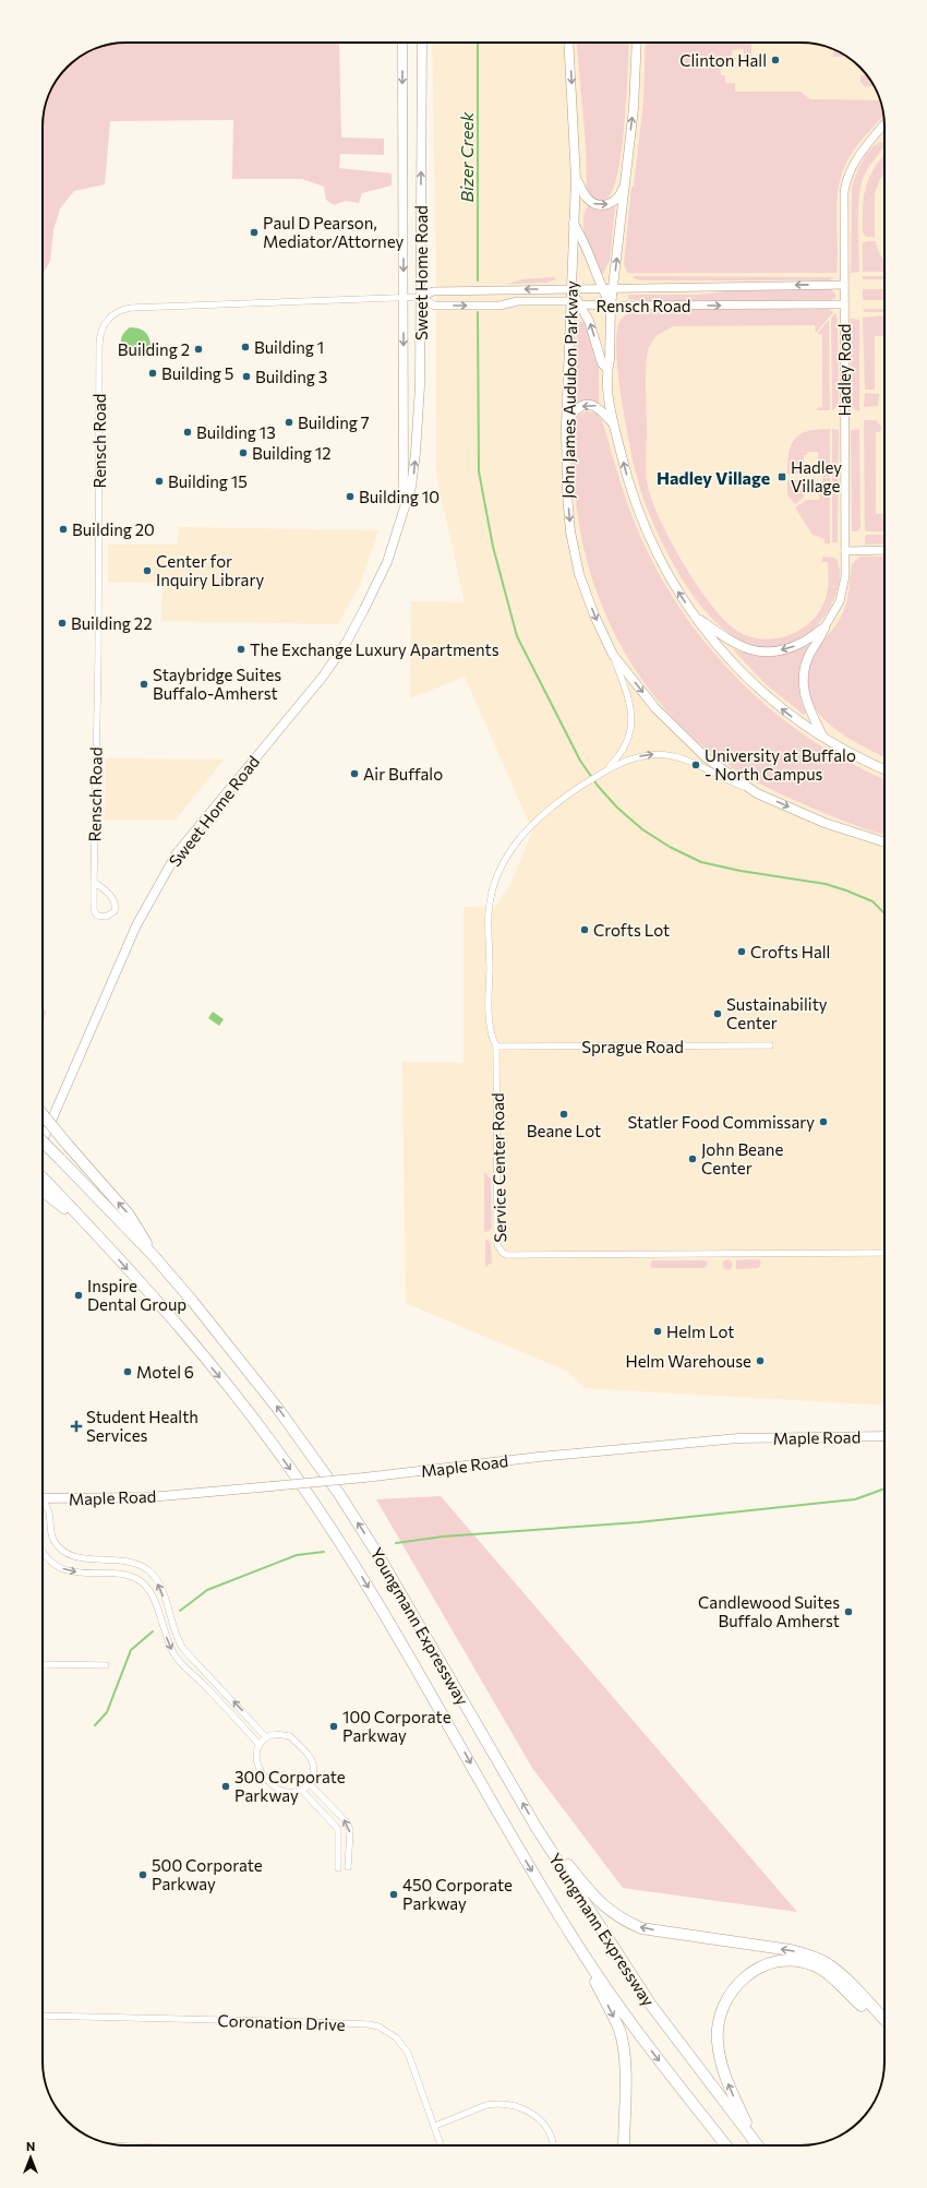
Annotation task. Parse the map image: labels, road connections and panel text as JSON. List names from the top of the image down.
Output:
{
  "streets": {
    "highway": ["Youngmann Expressway"],
    "main road": ["Sweet Home Road", "John James Audubon Parkway", "Maple Road"],
    "street": [
      "Rensch Road",
      "Hadley Road",
      "Sprague Road",
      "Service Center Road",
      "Coronation Drive"
    ]
  },
  "crossings": [
    ["Sweet Home Road", "Rensch Road"],
    ["Rensch Road", "Hadley Road"],
    ["Rensch Road", "John James Audubon Parkway"],
    ["John James Audubon Parkway", "Service Center Road"],
    ["Sprague Road", "Service Center Road"]
  ],
  "one_way": ["John James Audubon Parkway"],
  "districts": ["Hadley Village"],
  "water": ["Bizer Creek"],
  "places": {
    "other": [
      "Clinton Hall",
      "Paul D Pearson, Mediator/Attorney",
      "Building 1",
      "Building 2",
      "Building 5",
      "Building 3",
      "Building 7",
      "Building 13",
      "Building 12",
      "Building 15",
      "Building 10",
      "Building 20",
      "Center for Inquiry Library",
      "Building 22",
      "The Exchange Luxury Apartments",
      "Staybridge Suites Buffalo-Amherst",
      "University at Buffalo - North Campus",
      "Air Buffalo",
      "Crofts Lot",
      "Crofts Hall",
      "Sustainability Center",
      "Beane Lot",
      "Statler Food Commissary",
      "John Beane Center",
      "Inspire Dental Group",
      "Helm Lot",
      "Helm Warehouse",
      "Motel 6",
      "Candlewood Suites Buffalo Amherst",
      "100 Corporate Parkway",
      "300 Corporate Parkway",
      "500 Corporate Parkway",
      "450 Corporate Parkway"
    ],
    "transit": ["Hadley Village"],
    "health": ["Student Health Services"]
  },
  "north": "top"
}
